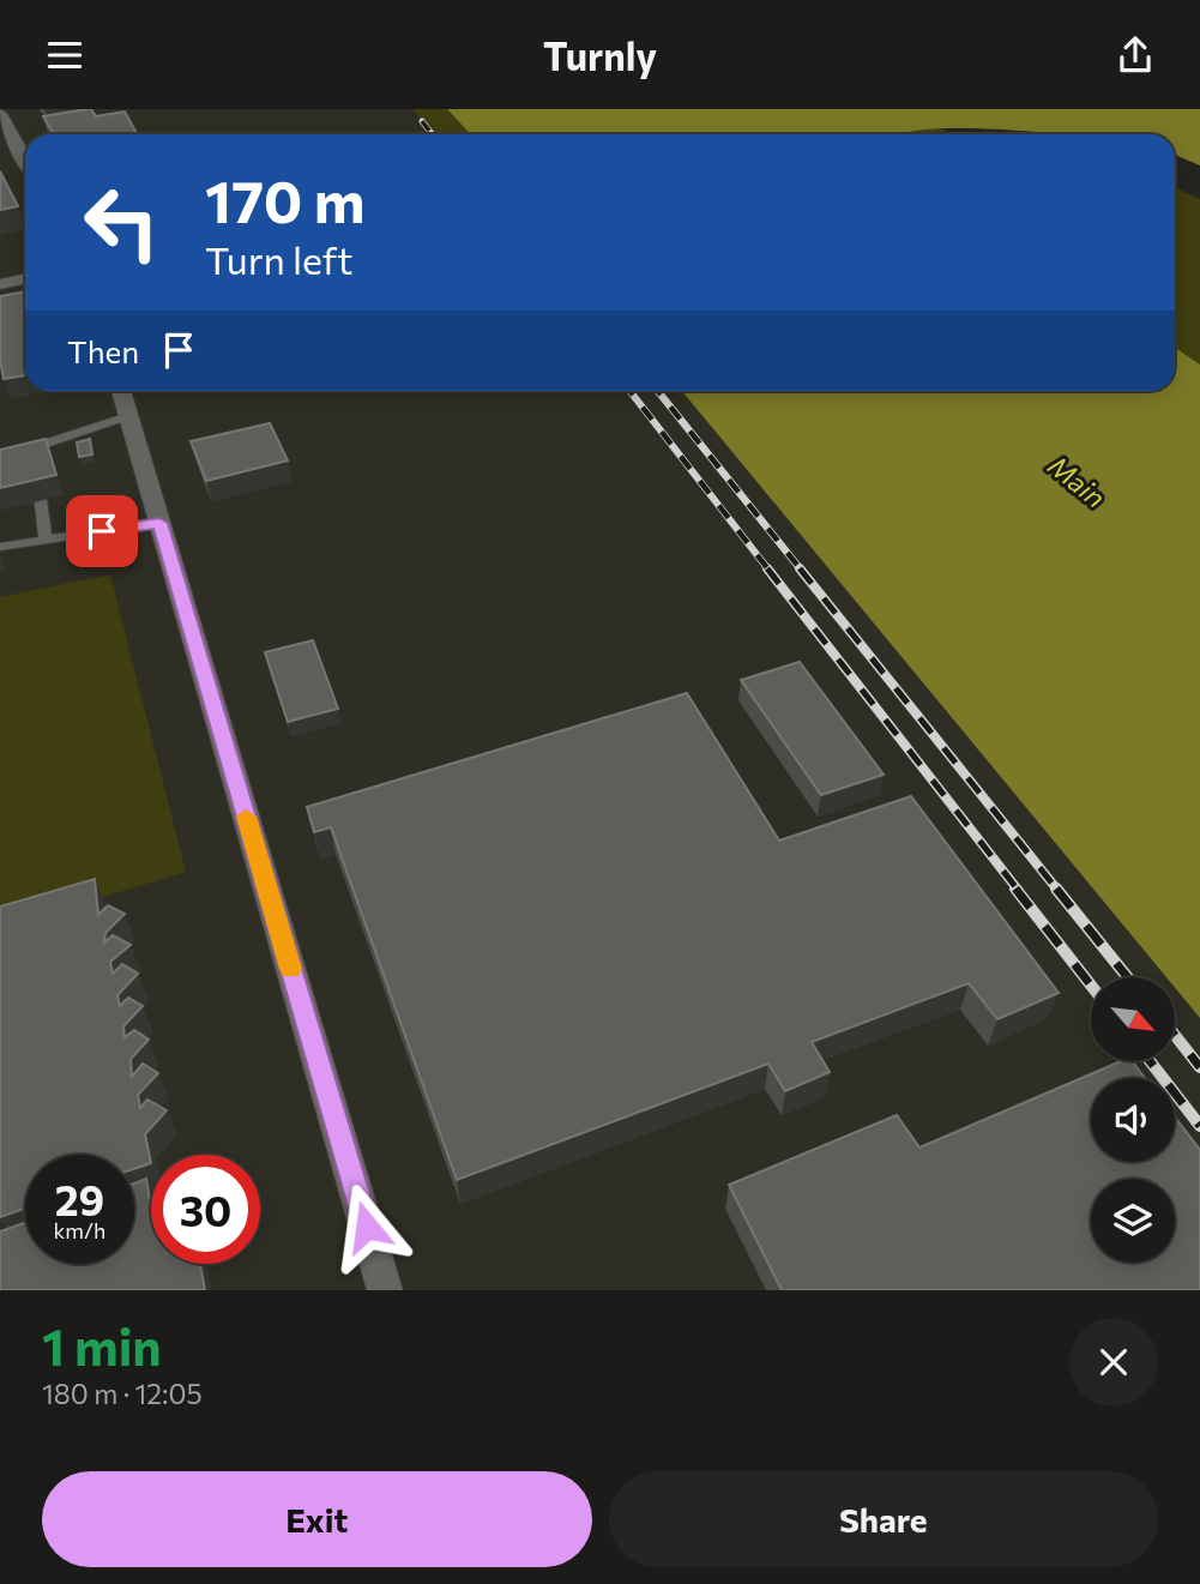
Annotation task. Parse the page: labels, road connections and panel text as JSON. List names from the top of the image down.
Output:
{
  "water": ["Main"],
  "north": "bottom right",
  "page": {
    "header": "Turnly",
    "turn": ["170 m", "Turn left"],
    "then": "Then",
    "speed": "29 km/h",
    "limit": "30",
    "heading": ["1 min", "180 m · 12:05"],
    "buttons": ["Exit", "Share"]
  }
}
